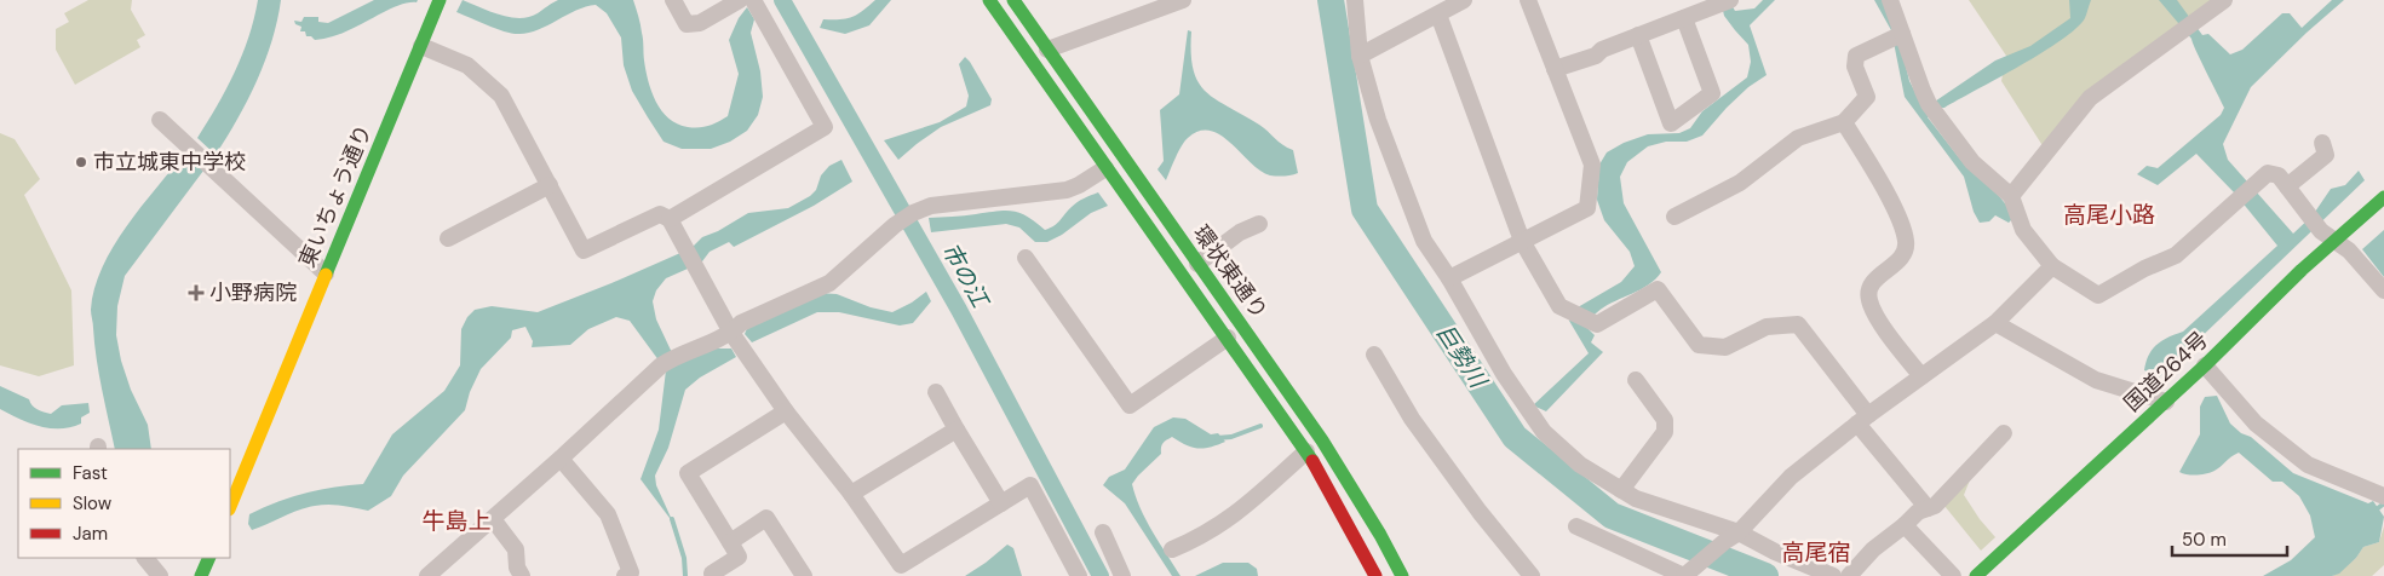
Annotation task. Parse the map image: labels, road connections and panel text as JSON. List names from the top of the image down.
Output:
{
  "streets": {
    "main road": ["東いちょう通り", "環状東通り", "国道264号"]
  },
  "districts": ["高尾小路", "牛島上", "高尾宿"],
  "water": ["市の江", "巨勢川"],
  "places": {
    "other": ["市立城東中学校"],
    "health": ["小野病院"]
  },
  "legend": ["Fast", "Slow", "Jam"],
  "scale_bar": "50 m"
}
